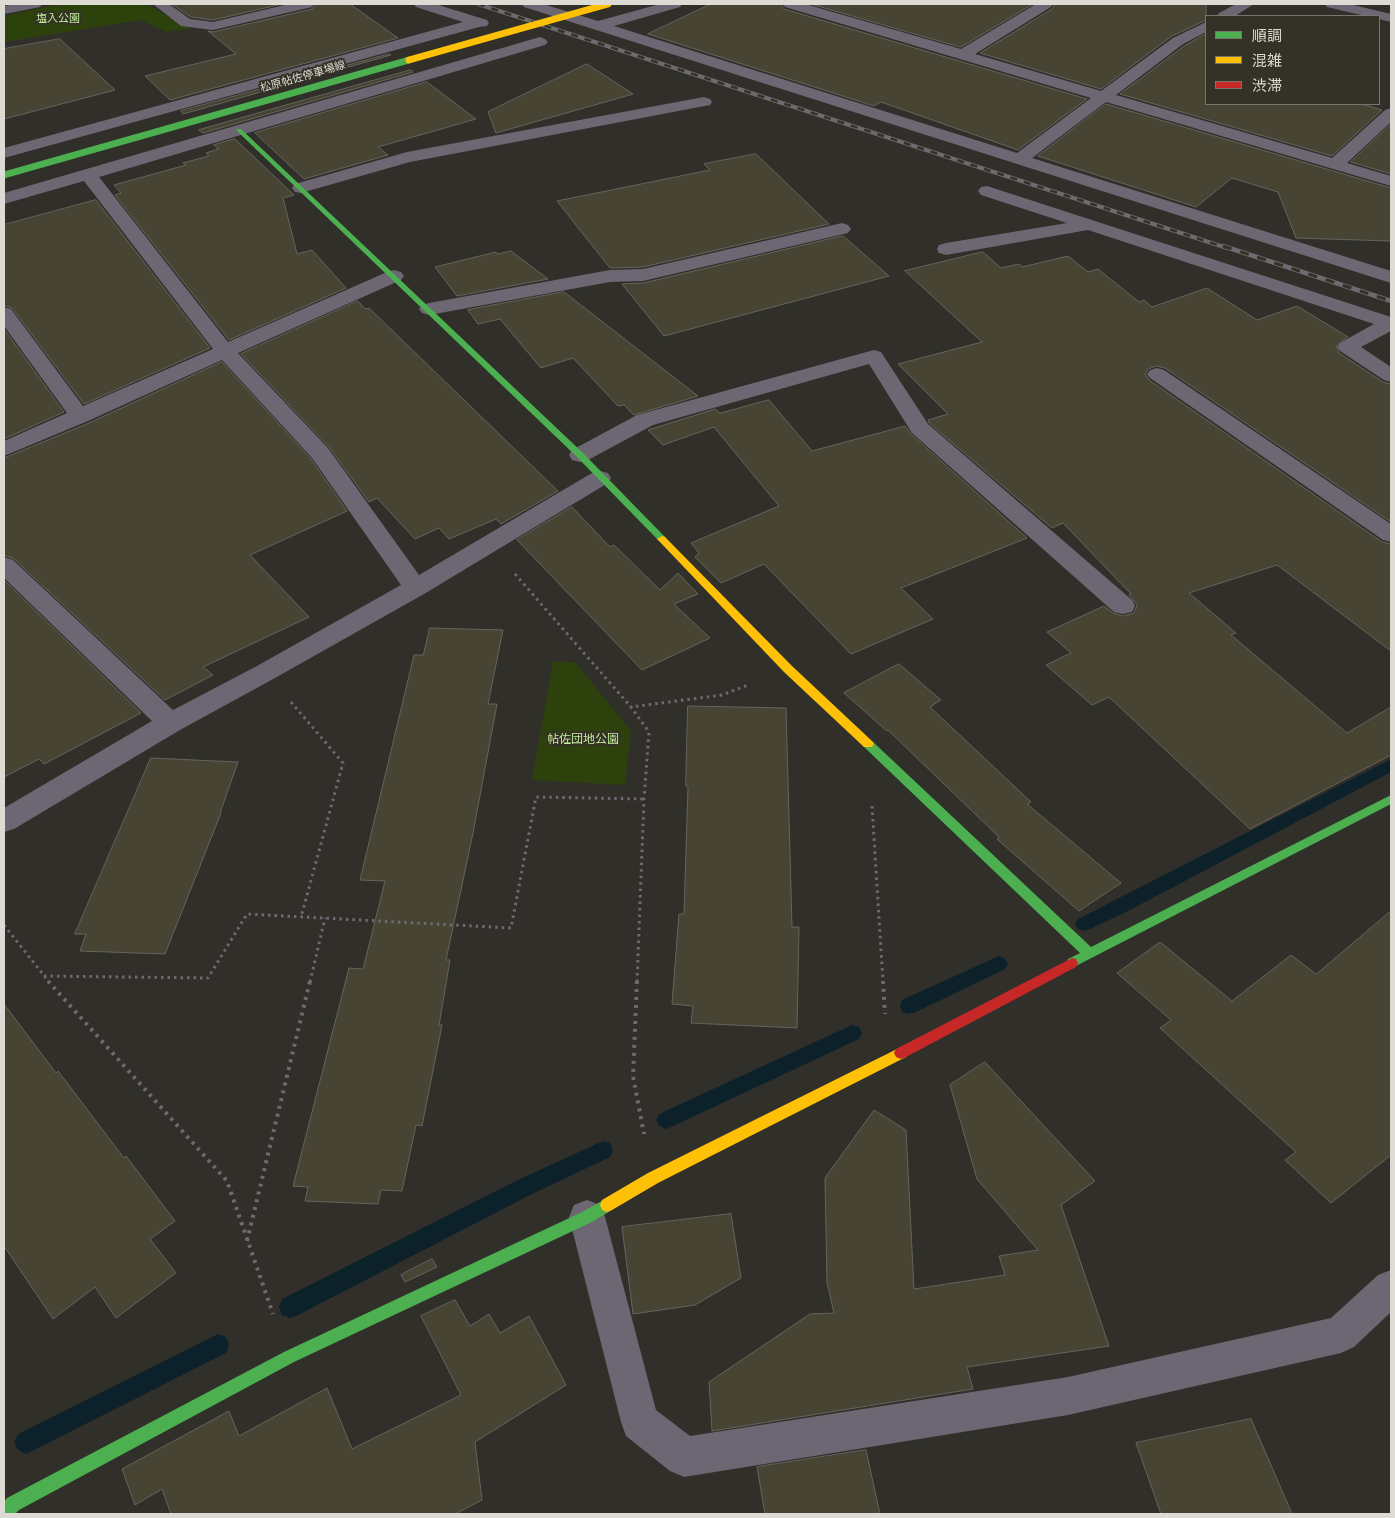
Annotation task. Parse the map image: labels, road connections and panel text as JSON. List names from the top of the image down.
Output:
{
  "streets": {
    "street": ["松原帖佐停車場線"]
  },
  "parks": ["塩入公園", "帖佐団地公園"],
  "legend": ["順調", "混雑", "渋滞"]
}
